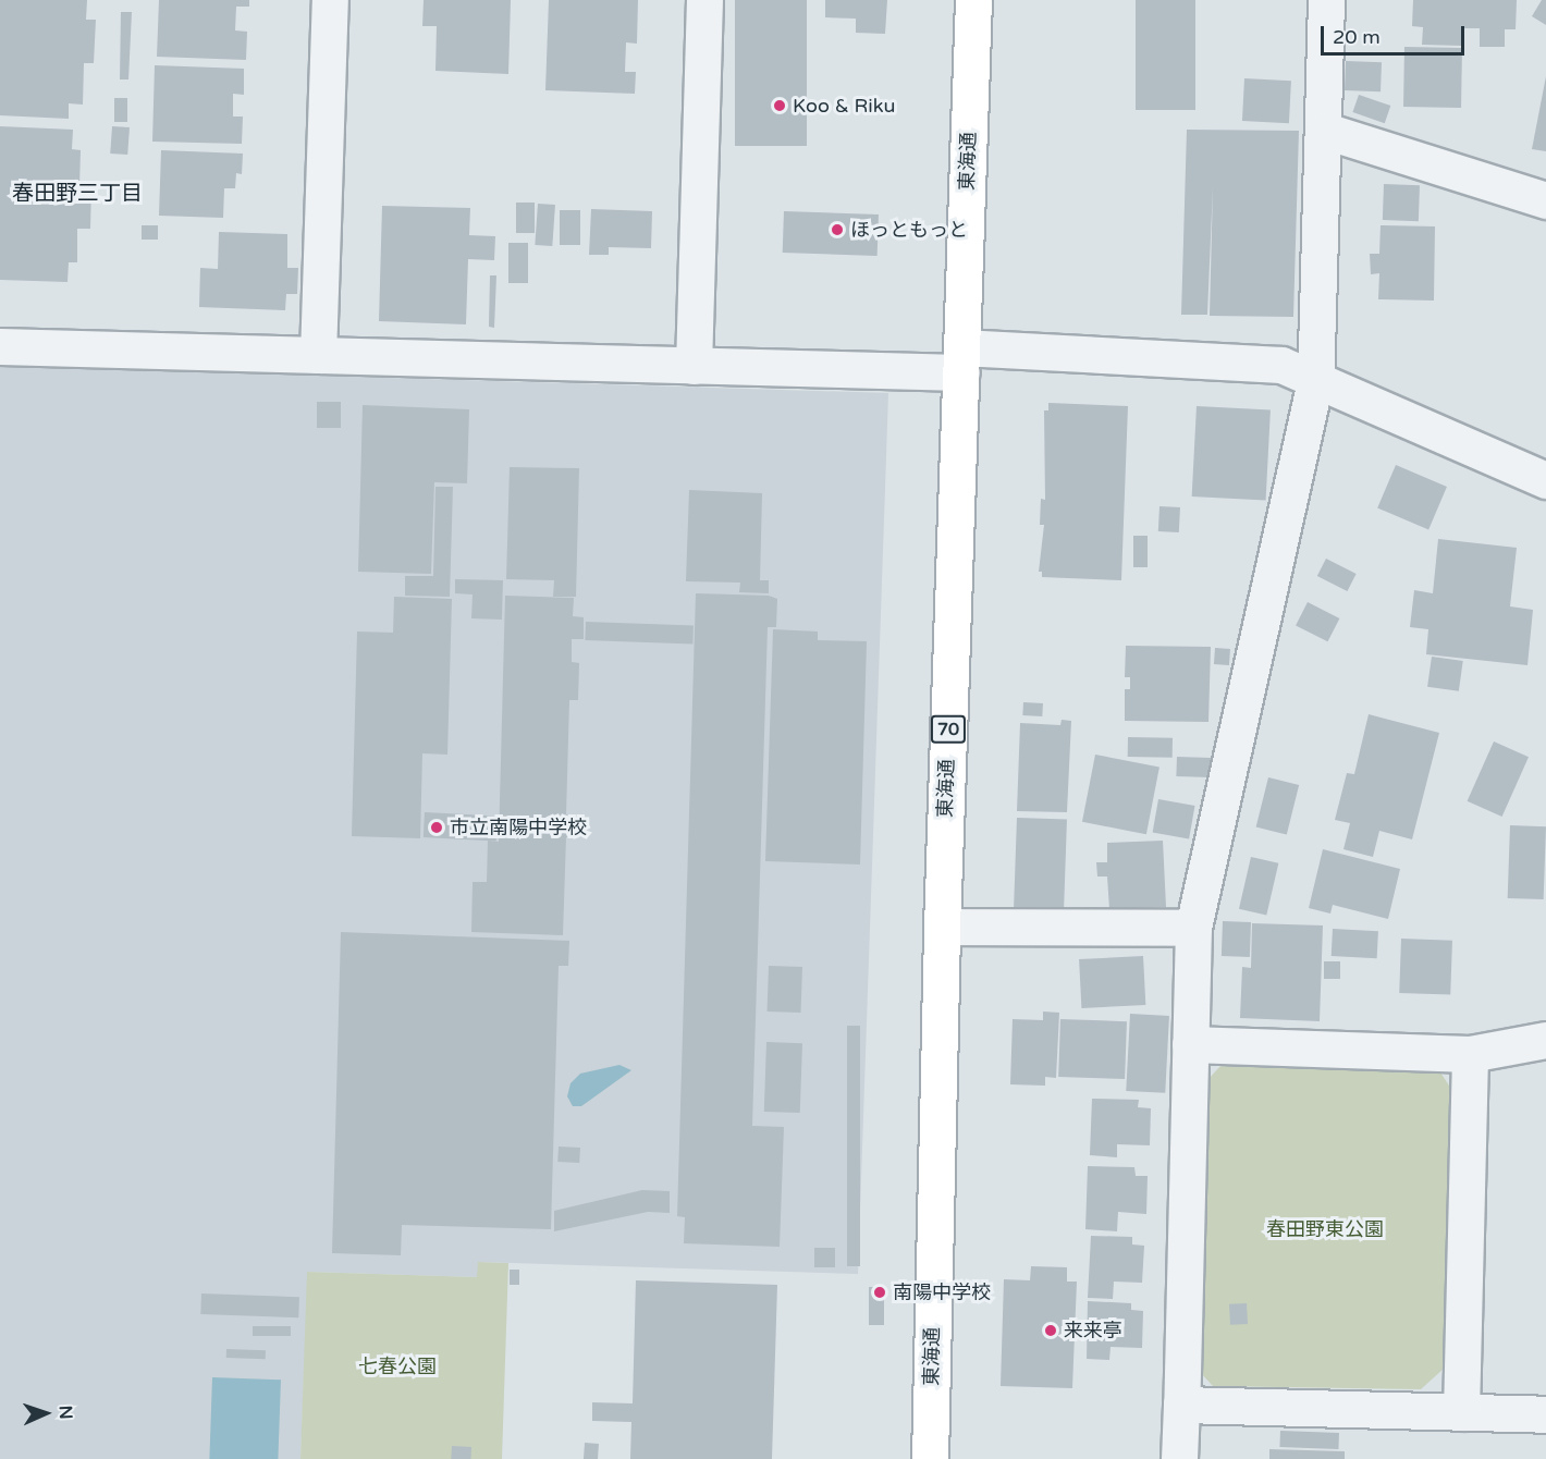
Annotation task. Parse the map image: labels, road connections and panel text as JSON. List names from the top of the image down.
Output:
{
  "streets": {
    "main road": ["東海通", "70"]
  },
  "districts": ["春田野三丁目"],
  "parks": ["春田野東公園", "七春公園"],
  "places": [
    "Koo & Riku",
    "ほっともっと",
    "市立南陽中学校",
    "南陽中学校",
    "来来亭"
  ],
  "scale_bar": "20 m",
  "north": "right"
}
